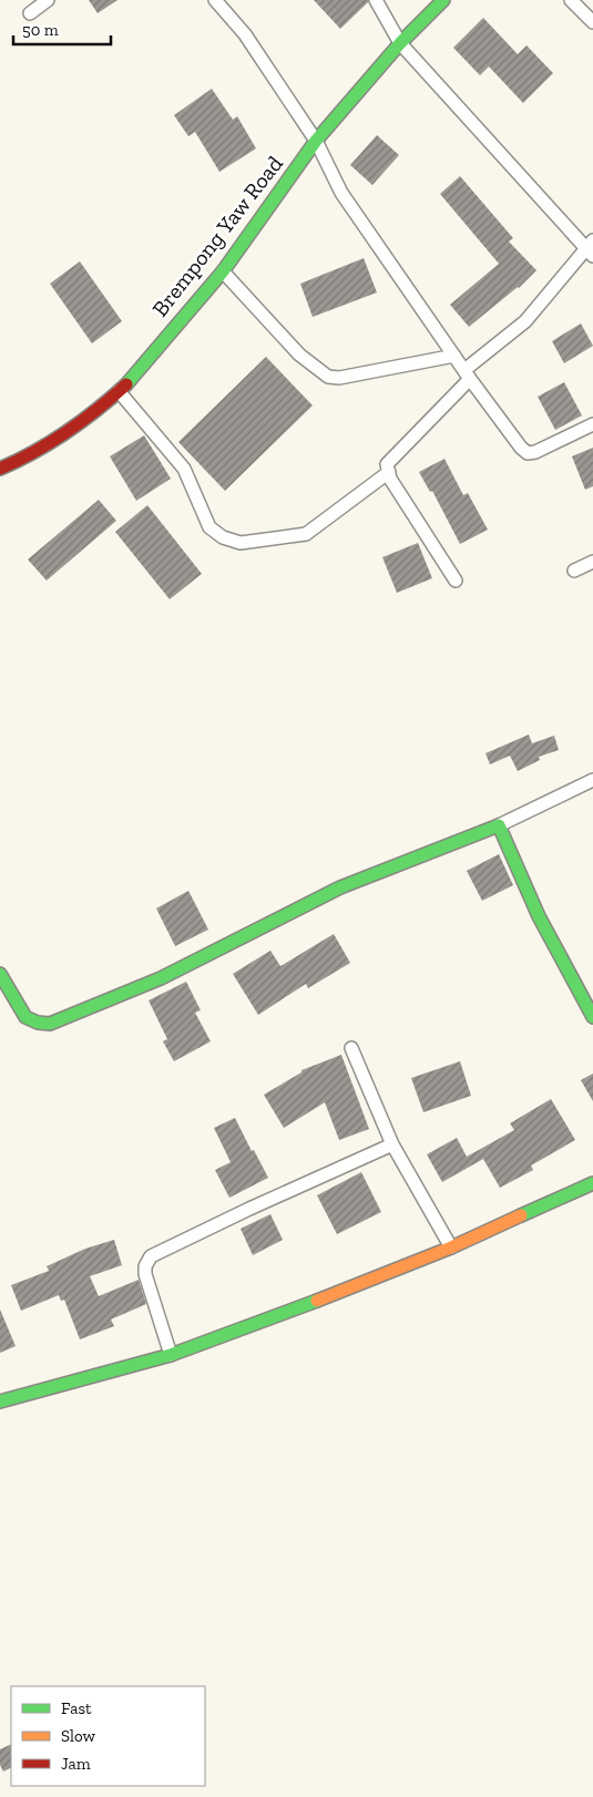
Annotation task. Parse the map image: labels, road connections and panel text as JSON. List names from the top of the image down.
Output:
{
  "streets": {
    "street": ["Brempong Yaw Road"]
  },
  "legend": ["Fast", "Slow", "Jam"],
  "scale_bar": "50 m"
}
